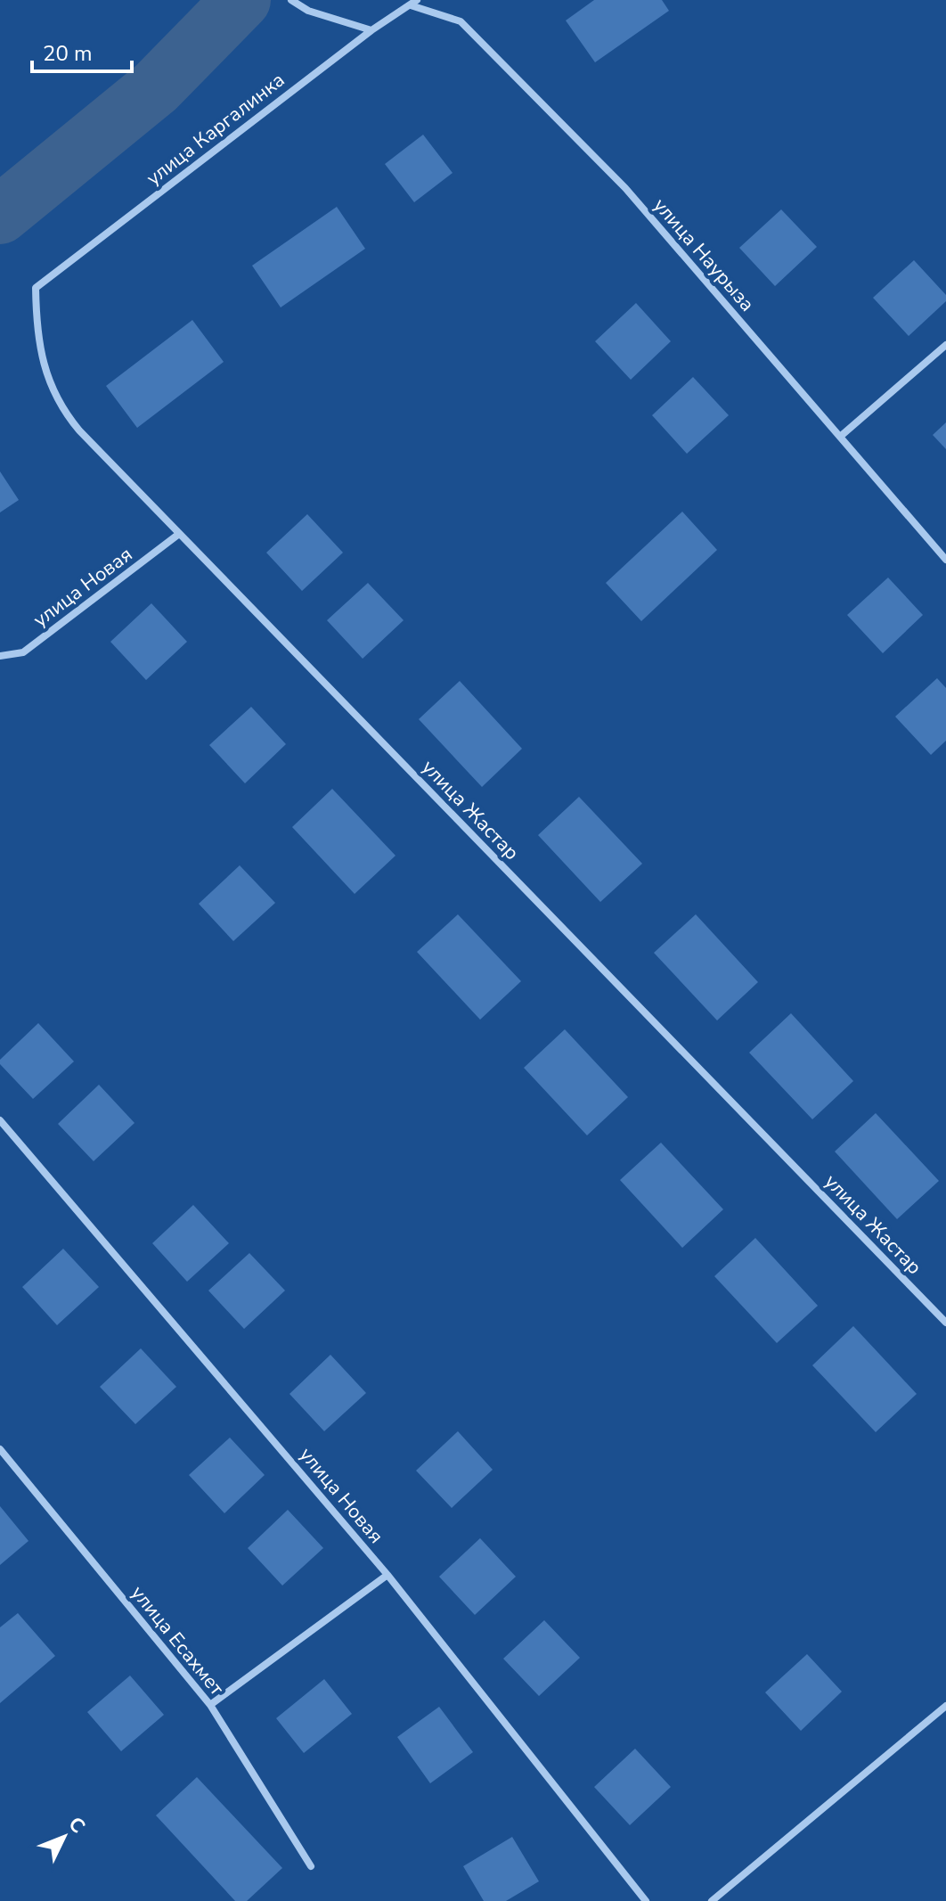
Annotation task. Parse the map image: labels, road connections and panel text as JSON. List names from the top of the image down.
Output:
{
  "streets": {
    "street": [
      "улица Каргалинка",
      "улица Наурыза",
      "улица Новая",
      "улица Жастар",
      "улица Есахмет"
    ]
  },
  "crossings": [
    ["улица Каргалинка", "улица Наурыза"],
    ["улица Каргалинка", "улица Жастар"],
    ["улица Новая", "улица Жастар"]
  ],
  "scale_bar": "20 m",
  "north": "top right"
}
